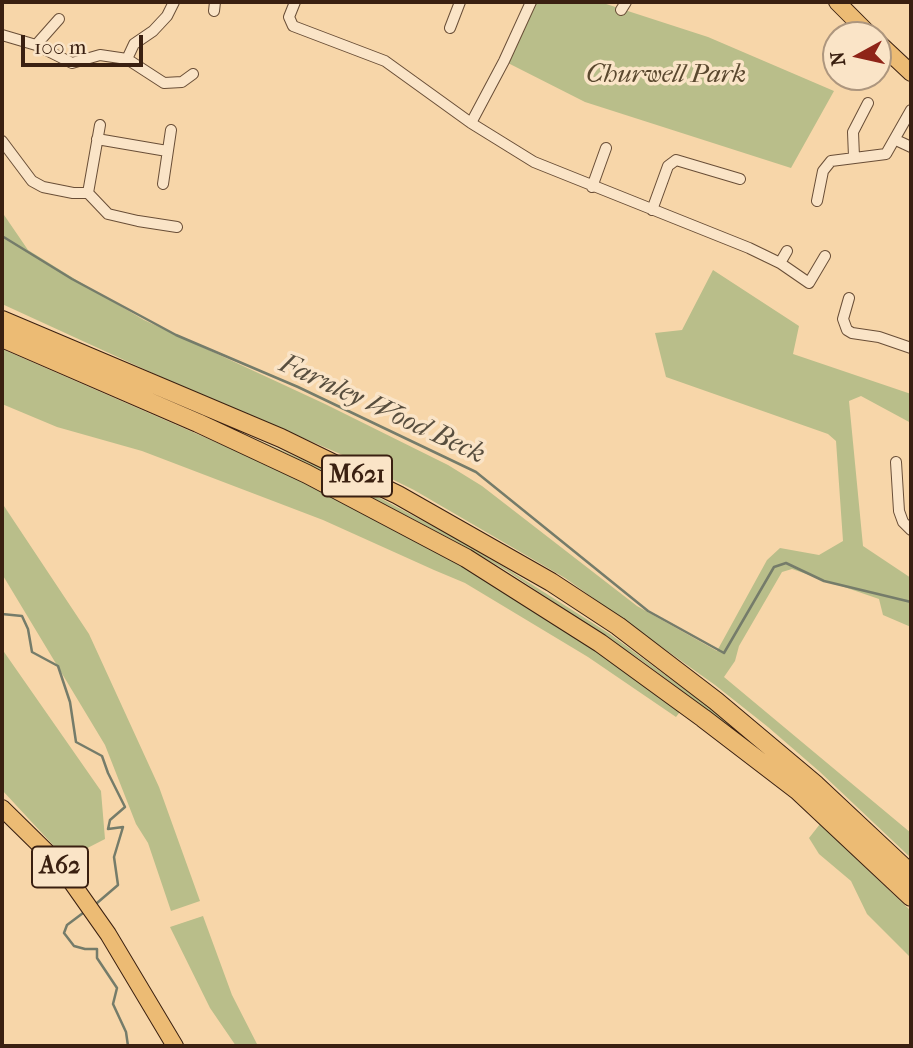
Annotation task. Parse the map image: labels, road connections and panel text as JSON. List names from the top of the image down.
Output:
{
  "streets": {
    "highway": ["M621"],
    "main road": ["A62"]
  },
  "water": ["Farnley Wood Beck"],
  "parks": ["Churwell Park"],
  "scale_bar": "100 m",
  "north": "left"
}
